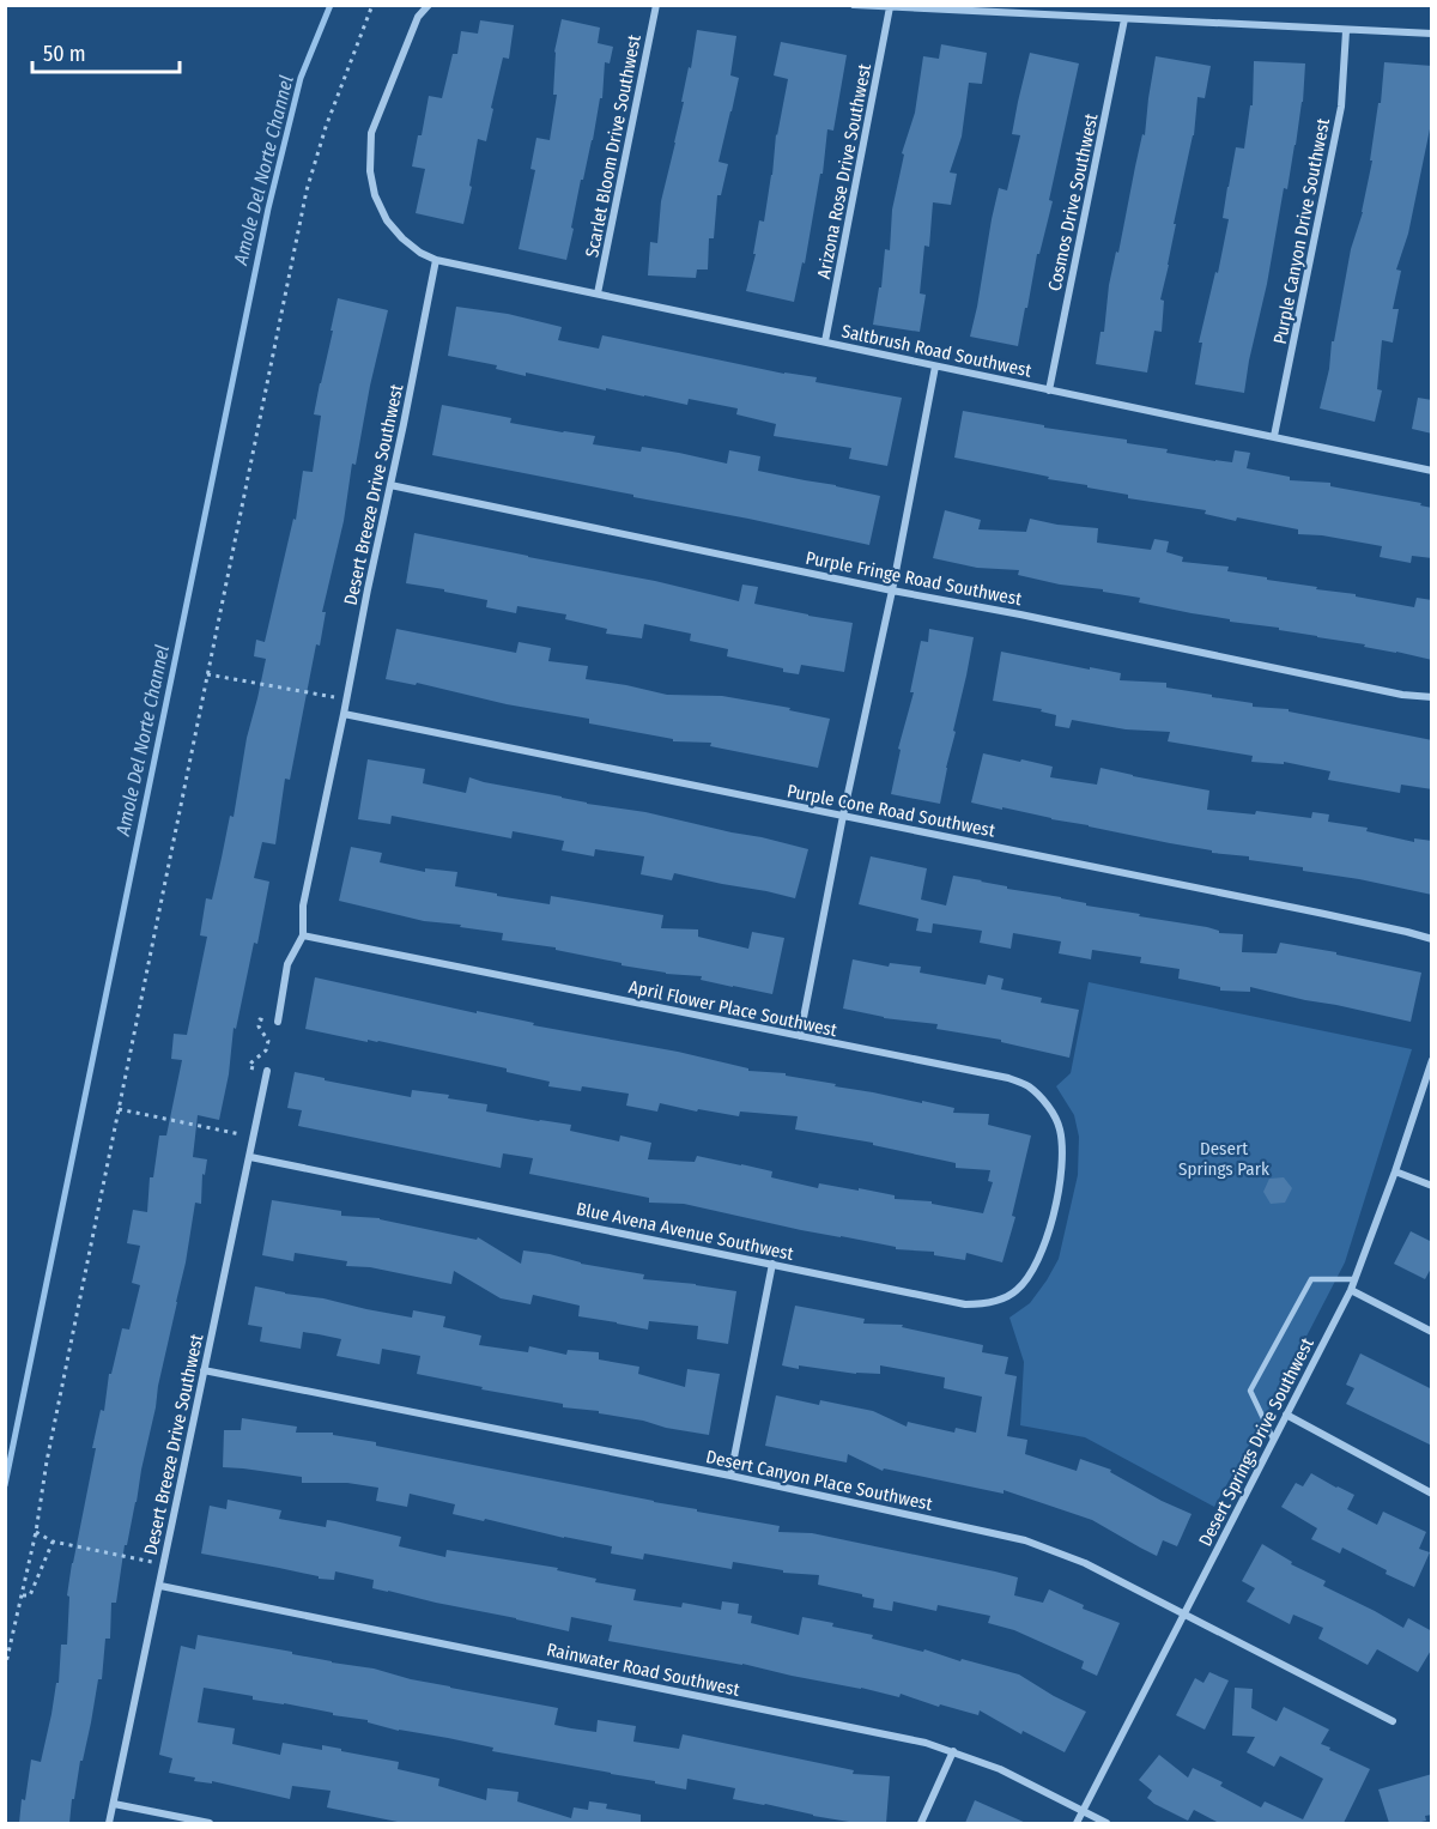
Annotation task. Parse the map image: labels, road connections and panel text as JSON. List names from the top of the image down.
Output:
{
  "streets": {
    "street": [
      "Scarlet Bloom Drive Southwest",
      "Arizona Rose Drive Southwest",
      "Cosmos Drive Southwest",
      "Purple Canyon Drive Southwest",
      "Saltbrush Road Southwest",
      "Desert Breeze Drive Southwest",
      "Purple Fringe Road Southwest",
      "Purple Cone Road Southwest",
      "April Flower Place Southwest",
      "Blue Avena Avenue Southwest",
      "Desert Springs Drive Southwest",
      "Desert Canyon Place Southwest",
      "Rainwater Road Southwest"
    ]
  },
  "crossings": [
    ["Scarlet Bloom Drive Southwest", "Saltbrush Road Southwest"],
    ["Arizona Rose Drive Southwest", "Saltbrush Road Southwest"],
    ["Cosmos Drive Southwest", "Saltbrush Road Southwest"],
    ["Purple Canyon Drive Southwest", "Saltbrush Road Southwest"],
    ["Saltbrush Road Southwest", "Desert Breeze Drive Southwest"],
    ["Desert Breeze Drive Southwest", "Purple Fringe Road Southwest"],
    ["Desert Breeze Drive Southwest", "Purple Cone Road Southwest"],
    ["Desert Breeze Drive Southwest", "April Flower Place Southwest"],
    ["Desert Breeze Drive Southwest", "Blue Avena Avenue Southwest"],
    ["Desert Breeze Drive Southwest", "Desert Canyon Place Southwest"],
    ["Desert Breeze Drive Southwest", "Rainwater Road Southwest"],
    ["April Flower Place Southwest", "Blue Avena Avenue Southwest"],
    ["Desert Springs Drive Southwest", "Desert Canyon Place Southwest"],
    ["Desert Springs Drive Southwest", "Rainwater Road Southwest"]
  ],
  "water": ["Amole Del Norte Channel"],
  "parks": ["Desert Springs Park"],
  "scale_bar": "50 m"
}
